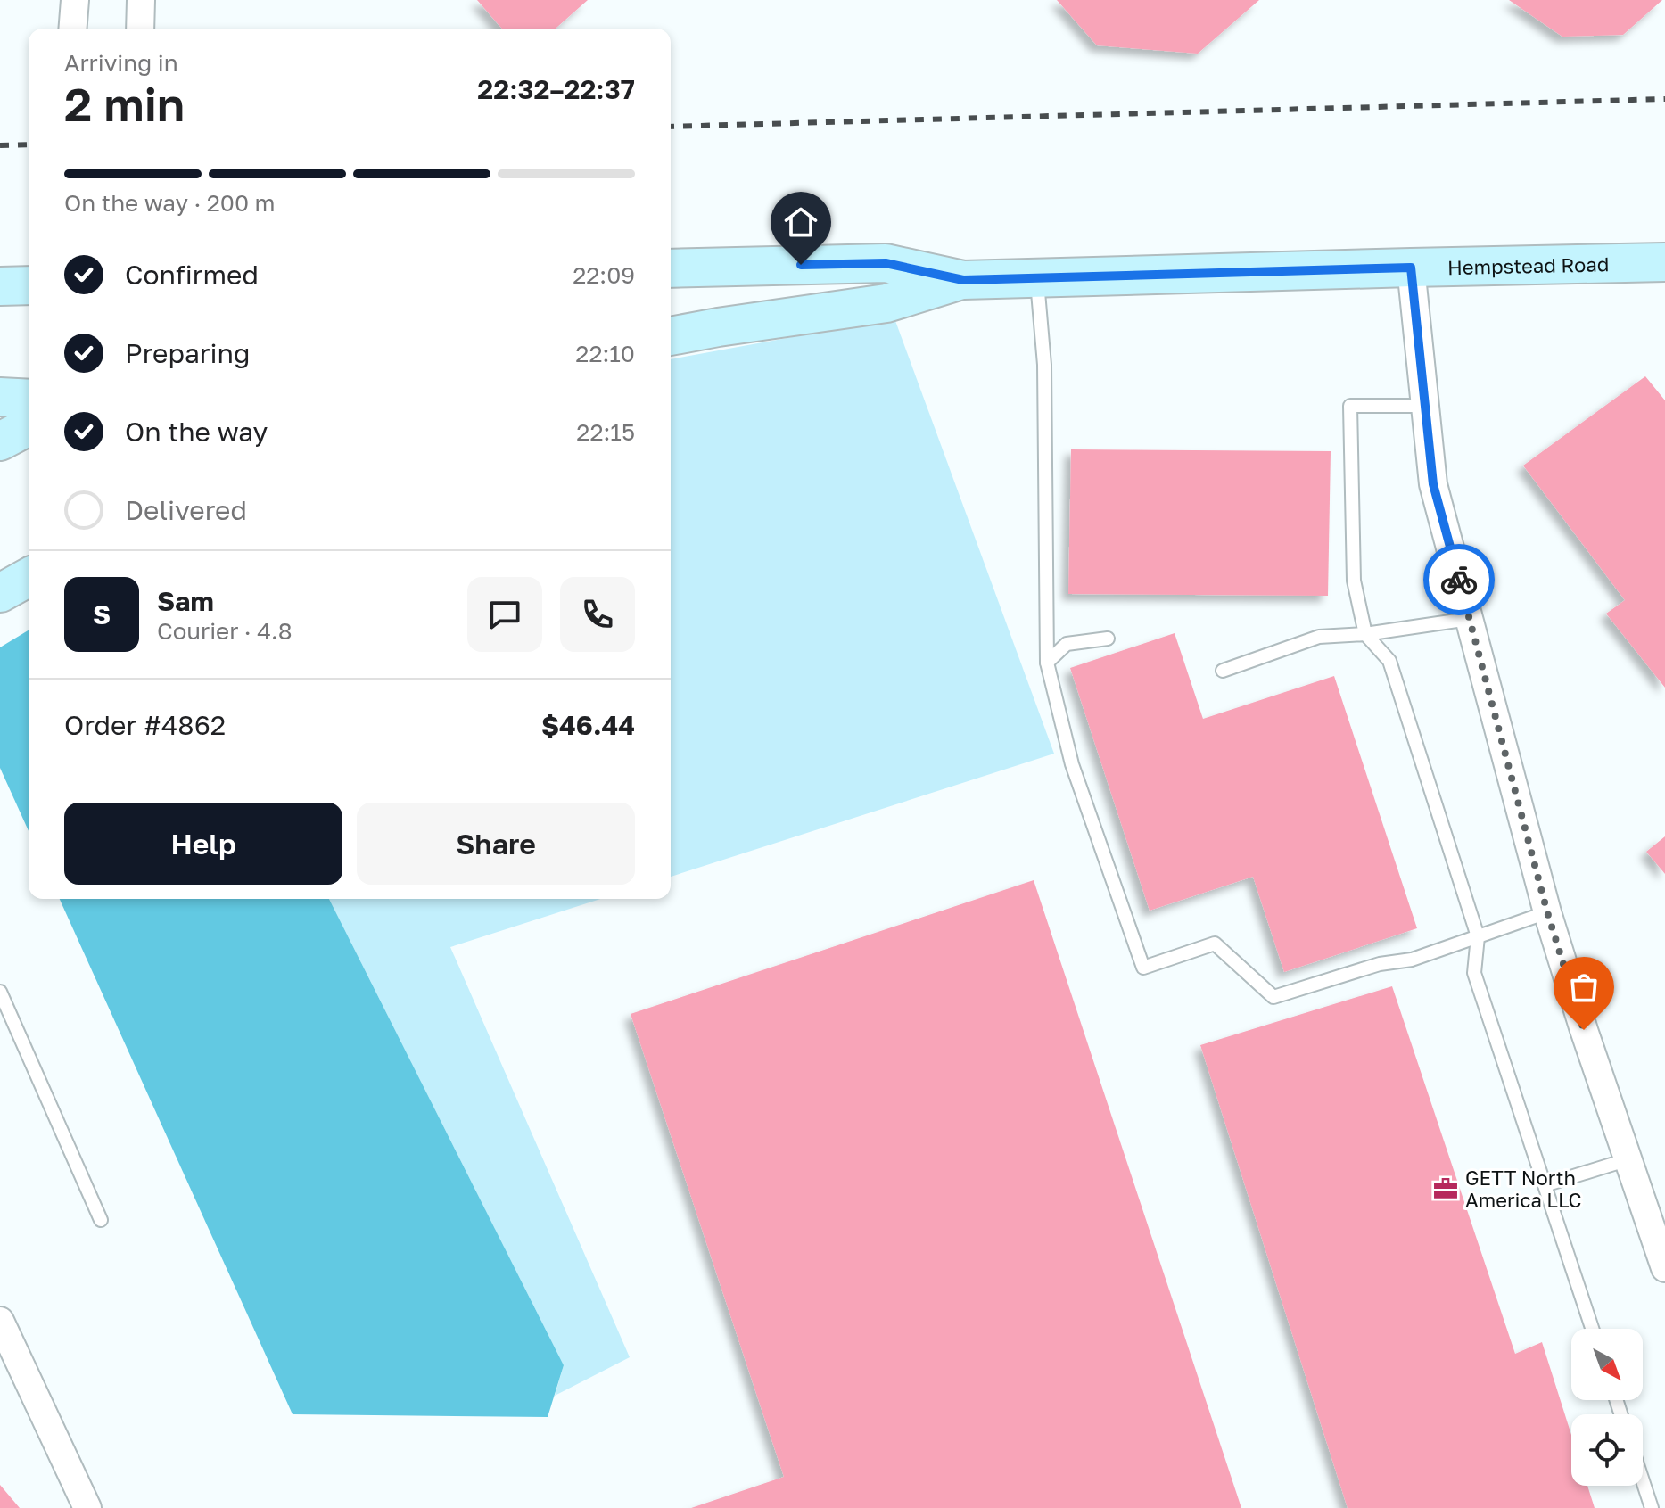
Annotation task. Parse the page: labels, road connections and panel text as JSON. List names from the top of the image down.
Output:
{
  "streets": {
    "main road": ["Hempstead Road"]
  },
  "places": {
    "office": ["GETT North America LLC"]
  },
  "north": "bottom right",
  "page": {
    "heading": ["2 min", "Arriving in", "22:32–22:37"],
    "panel": [
      "Sam",
      "Courier · 4.8",
      "Order #4862",
      "$46.44"
    ],
    "bar": "On the way · 200 m",
    "list": [
      ["Confirmed", "22:09"],
      ["Preparing", "22:10"],
      ["On the way", "22:15"],
      "Delivered"
    ],
    "round": "S",
    "buttons": ["Help", "Share"]
  }
}
